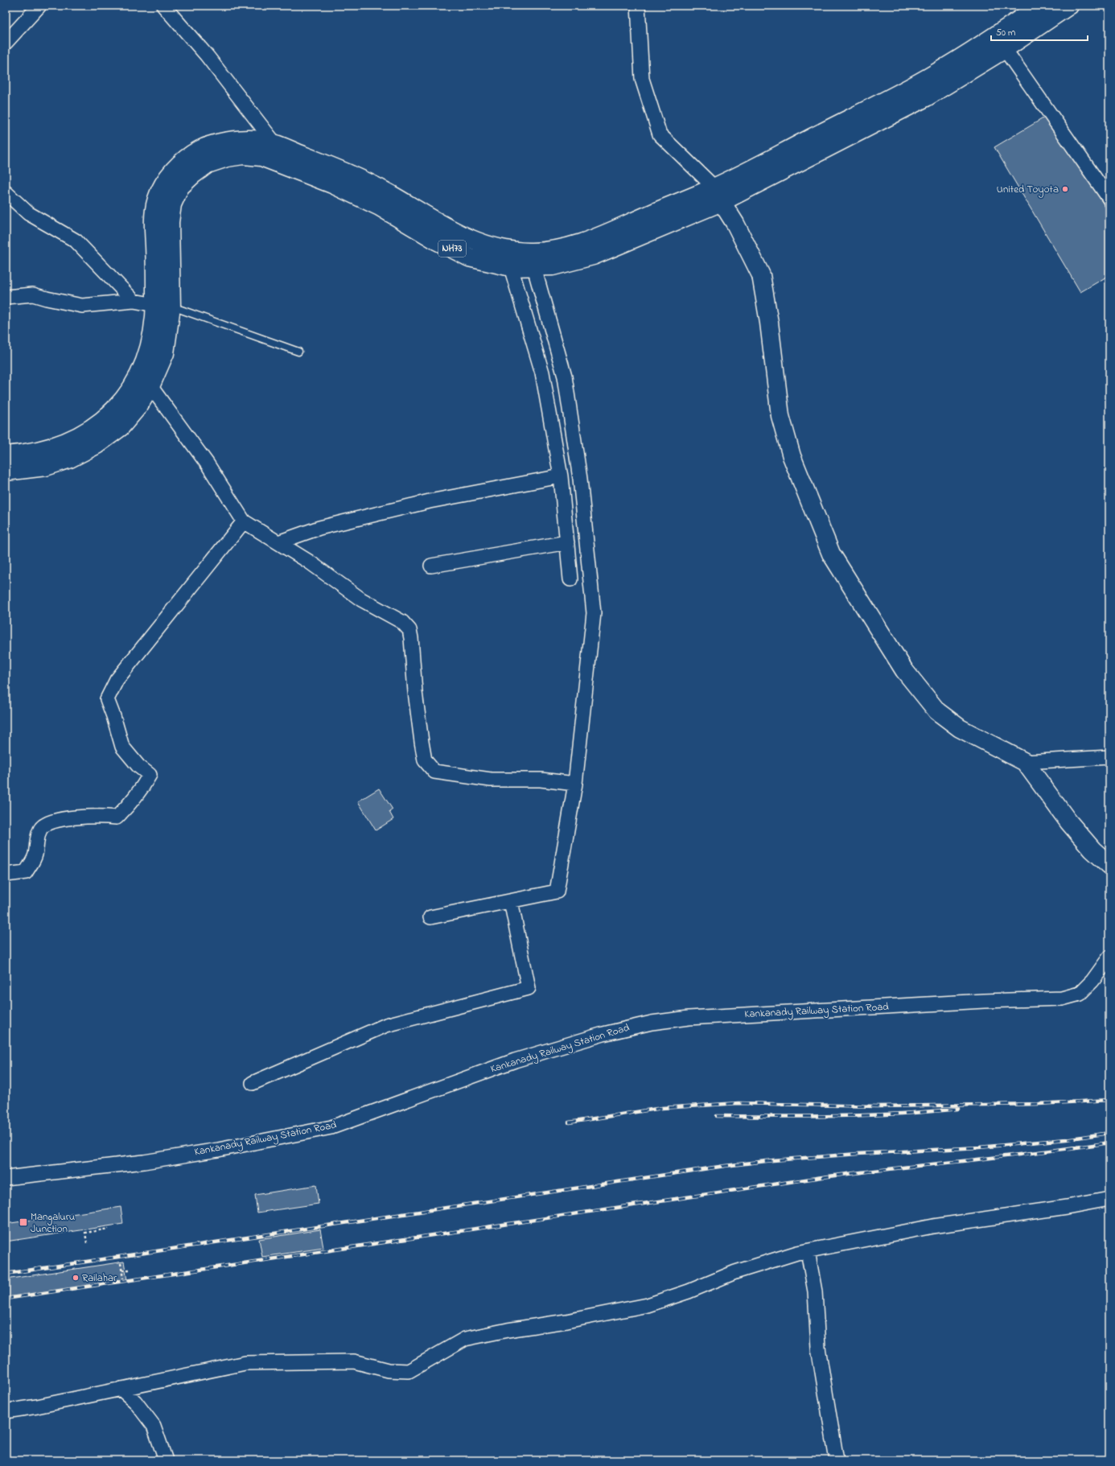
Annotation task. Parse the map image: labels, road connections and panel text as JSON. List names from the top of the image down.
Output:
{
  "streets": {
    "main road": ["NH73"],
    "street": ["Kankanady Railway Station Road"]
  },
  "places": {
    "other": ["United Toyota", "Railahar"],
    "transit": ["Mangaluru Junction"]
  },
  "scale_bar": "50 m"
}
